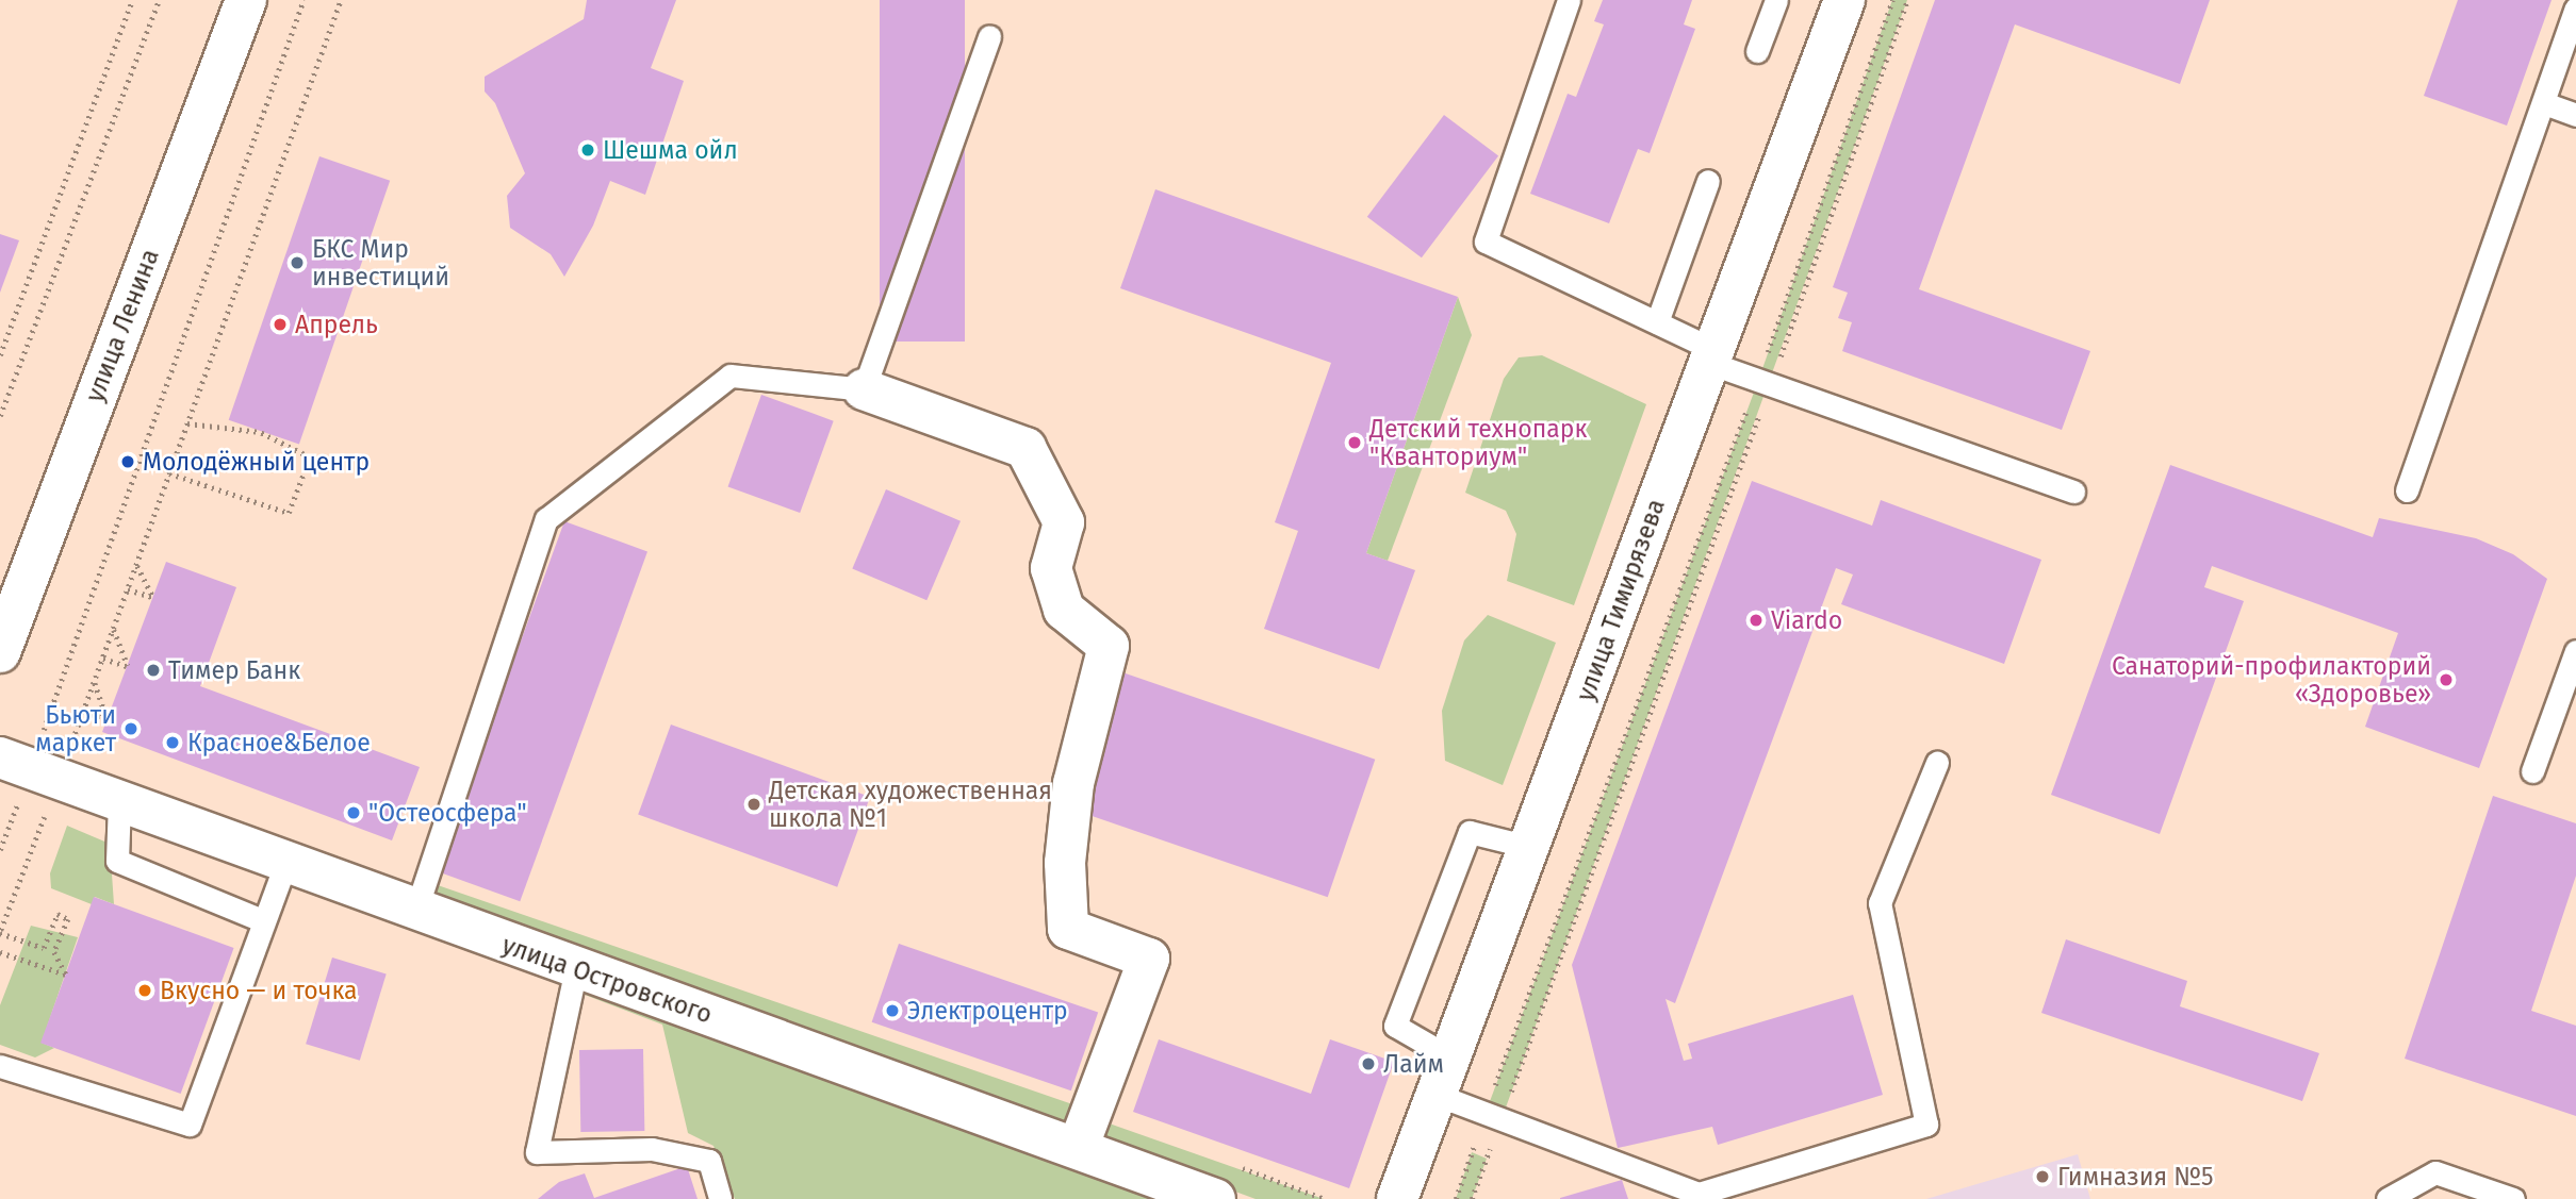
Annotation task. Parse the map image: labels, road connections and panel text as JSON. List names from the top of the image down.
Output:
{
  "streets": {
    "street": ["улица Ленина", "улица Тимирязева", "улица Островского"]
  },
  "places": [
    "Шешма ойл",
    "БКС Мир инвестиций",
    "Апрель",
    "Детский технопарк \"Кванториум\"",
    "Молодёжный центр",
    "Viardo",
    "Тимер Банк",
    "Санаторий-профилакторий «Здоровье»",
    "Бьюти маркет",
    "Красное&Белое",
    "Детская художественная школа №1",
    "\"Остеосфера\"",
    "Вкусно — и точка",
    "Электроцентр",
    "Лайм",
    "Гимназия №5"
  ]
}
